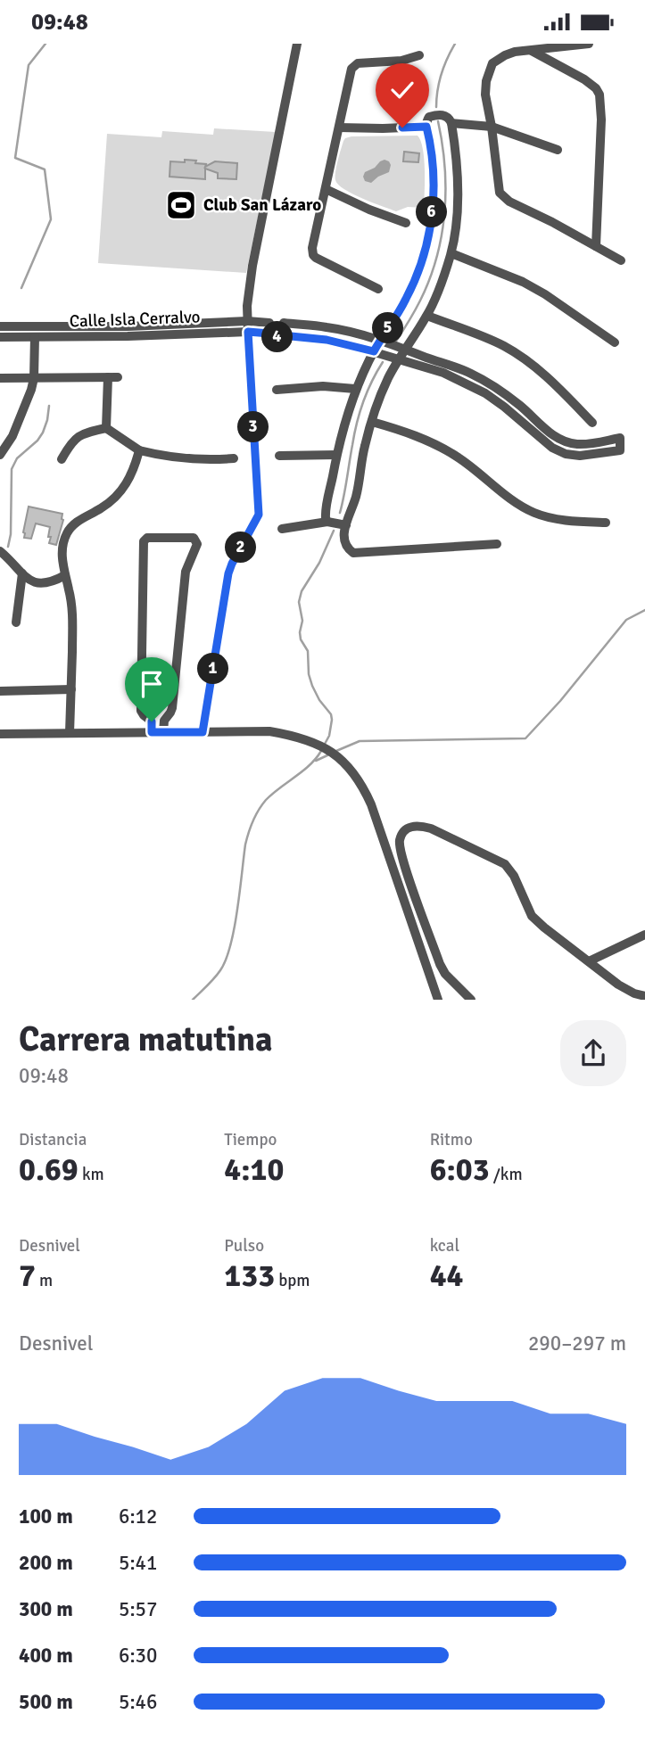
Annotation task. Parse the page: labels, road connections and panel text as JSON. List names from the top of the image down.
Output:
{
  "streets": {
    "street": ["Calle Isla Cerralvo"]
  },
  "places": {
    "sports": ["Club San Lázaro"]
  },
  "page": {
    "status": "09:48",
    "pins": [
      "6",
      "5",
      "4",
      "3",
      "2",
      "1"
    ],
    "heading": ["Carrera matutina", "09:48"],
    "stats": [
      ["Distancia", "0.69 km"],
      ["Tiempo", "4:10"],
      ["Ritmo", "6:03 /km"],
      ["Desnivel", "7 m"],
      ["Pulso", "133 bpm"],
      ["kcal", "44"]
    ],
    "chart": ["Desnivel", "290–297 m"],
    "list": [
      {
        "name": "100 m",
        "note": "6:12"
      },
      {
        "name": "200 m",
        "note": "5:41"
      },
      {
        "name": "300 m",
        "note": "5:57"
      },
      {
        "name": "400 m",
        "note": "6:30"
      },
      {
        "name": "500 m",
        "note": "5:46"
      }
    ]
  }
}
